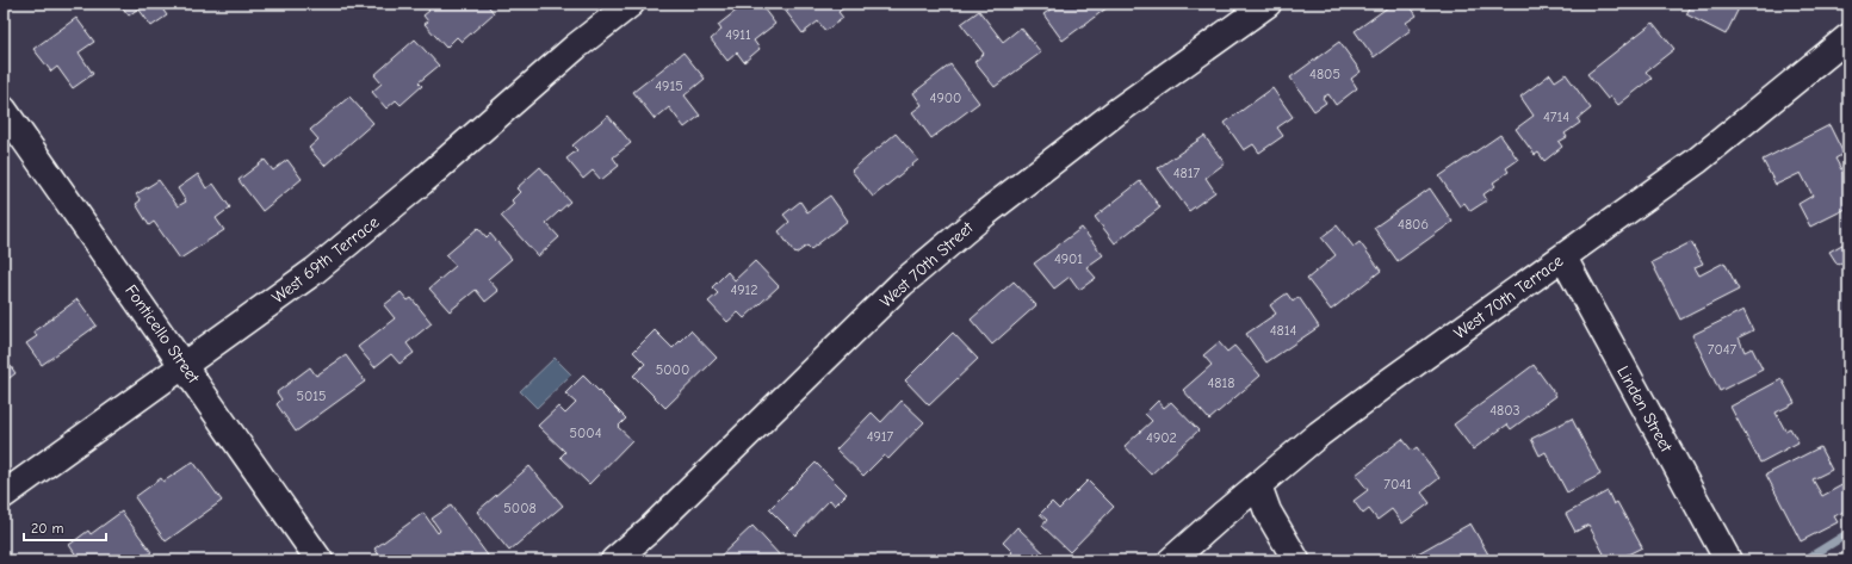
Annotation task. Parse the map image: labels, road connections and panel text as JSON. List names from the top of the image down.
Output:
{
  "streets": {
    "street": [
      "West 69th Terrace",
      "West 70th Street",
      "West 70th Terrace",
      "Fonticello Street",
      "Linden Street"
    ]
  },
  "crossings": [
    ["West 69th Terrace", "Fonticello Street"],
    ["West 70th Terrace", "Linden Street"]
  ],
  "house_numbers": [
    "4911",
    "4805",
    "4915",
    "4900",
    "4714",
    "4817",
    "4806",
    "4901",
    "4912",
    "4814",
    "7047",
    "5000",
    "4818",
    "5015",
    "4803",
    "5004",
    "4917",
    "4902",
    "7041",
    "5008"
  ],
  "scale_bar": "20 m"
}
